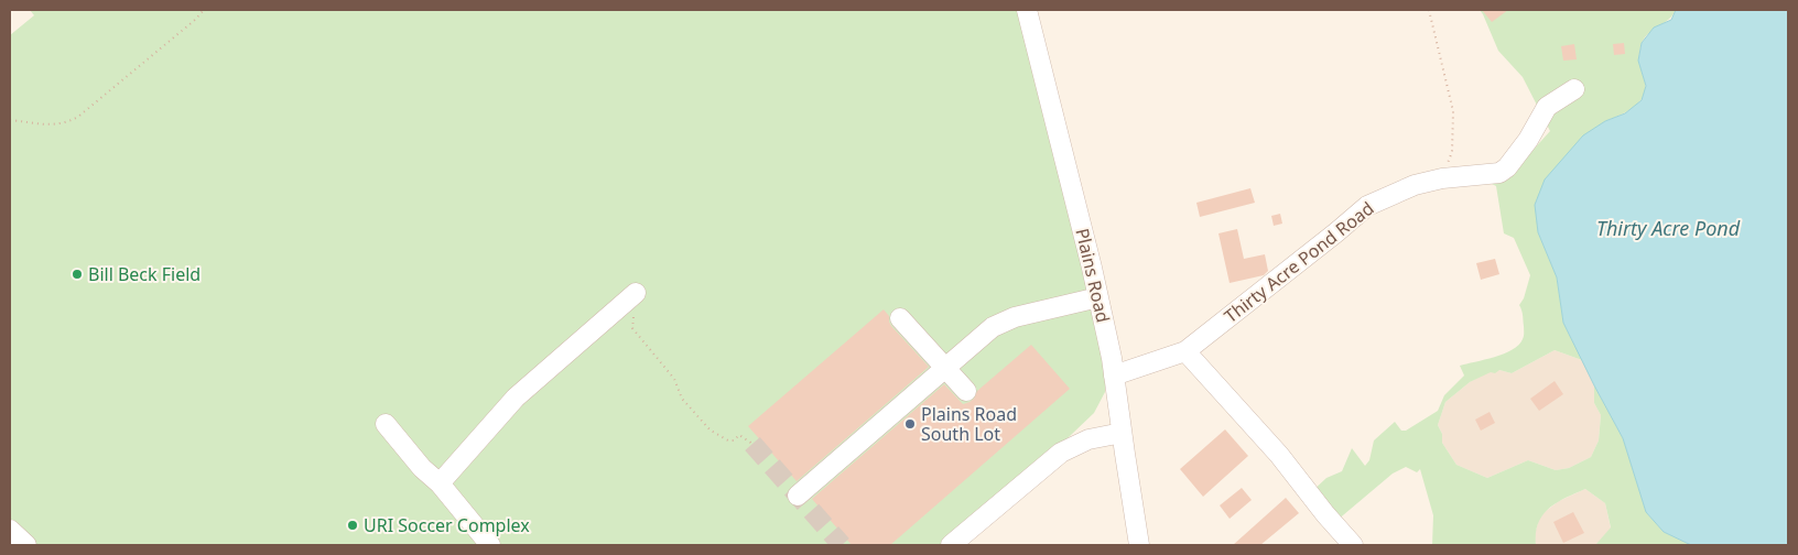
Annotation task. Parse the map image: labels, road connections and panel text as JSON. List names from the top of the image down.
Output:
{
  "streets": {
    "street": ["Thirty Acre Pond Road", "Plains Road"]
  },
  "crossings": [
    ["Thirty Acre Pond Road", "Plains Road"]
  ],
  "water": ["Thirty Acre Pond"],
  "places": ["Bill Beck Field", "Plains Road South Lot", "URI Soccer Complex"]
}
